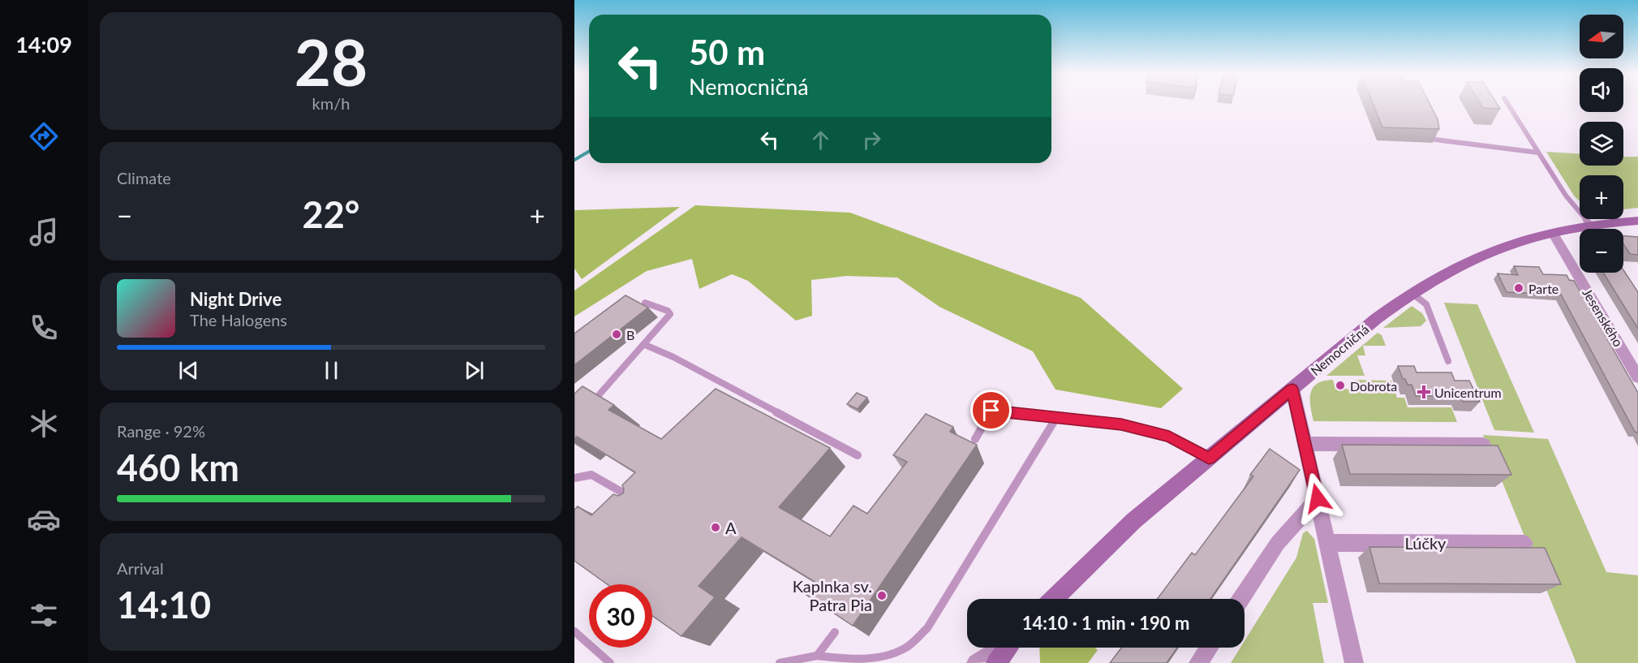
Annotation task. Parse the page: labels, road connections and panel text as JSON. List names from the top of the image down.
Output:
{
  "streets": {
    "street": ["Jesenského", "Nemocničná", "Lúčky"]
  },
  "crossings": [
    ["Jesenského", "Nemocničná"]
  ],
  "places": {
    "other": [
      "Parte",
      "B",
      "Dobrota",
      "A",
      "Kaplnka sv. Patra Pia"
    ],
    "health": ["Unicentrum"]
  },
  "north": "left",
  "page": {
    "tabs": "14:09",
    "tile": [
      ["28", "km/h"],
      "Climate",
      ["Range · 92%", "460 km"],
      ["Arrival", "14:10"]
    ],
    "map_buttons": ["+", "−"],
    "turn": ["50 m", "Nemocničná"],
    "heat": ["−", "22°", "+"],
    "song": ["Night Drive", "The Halogens"],
    "limit": "30",
    "trip": "14:10 · 1 min · 190 m"
  }
}
